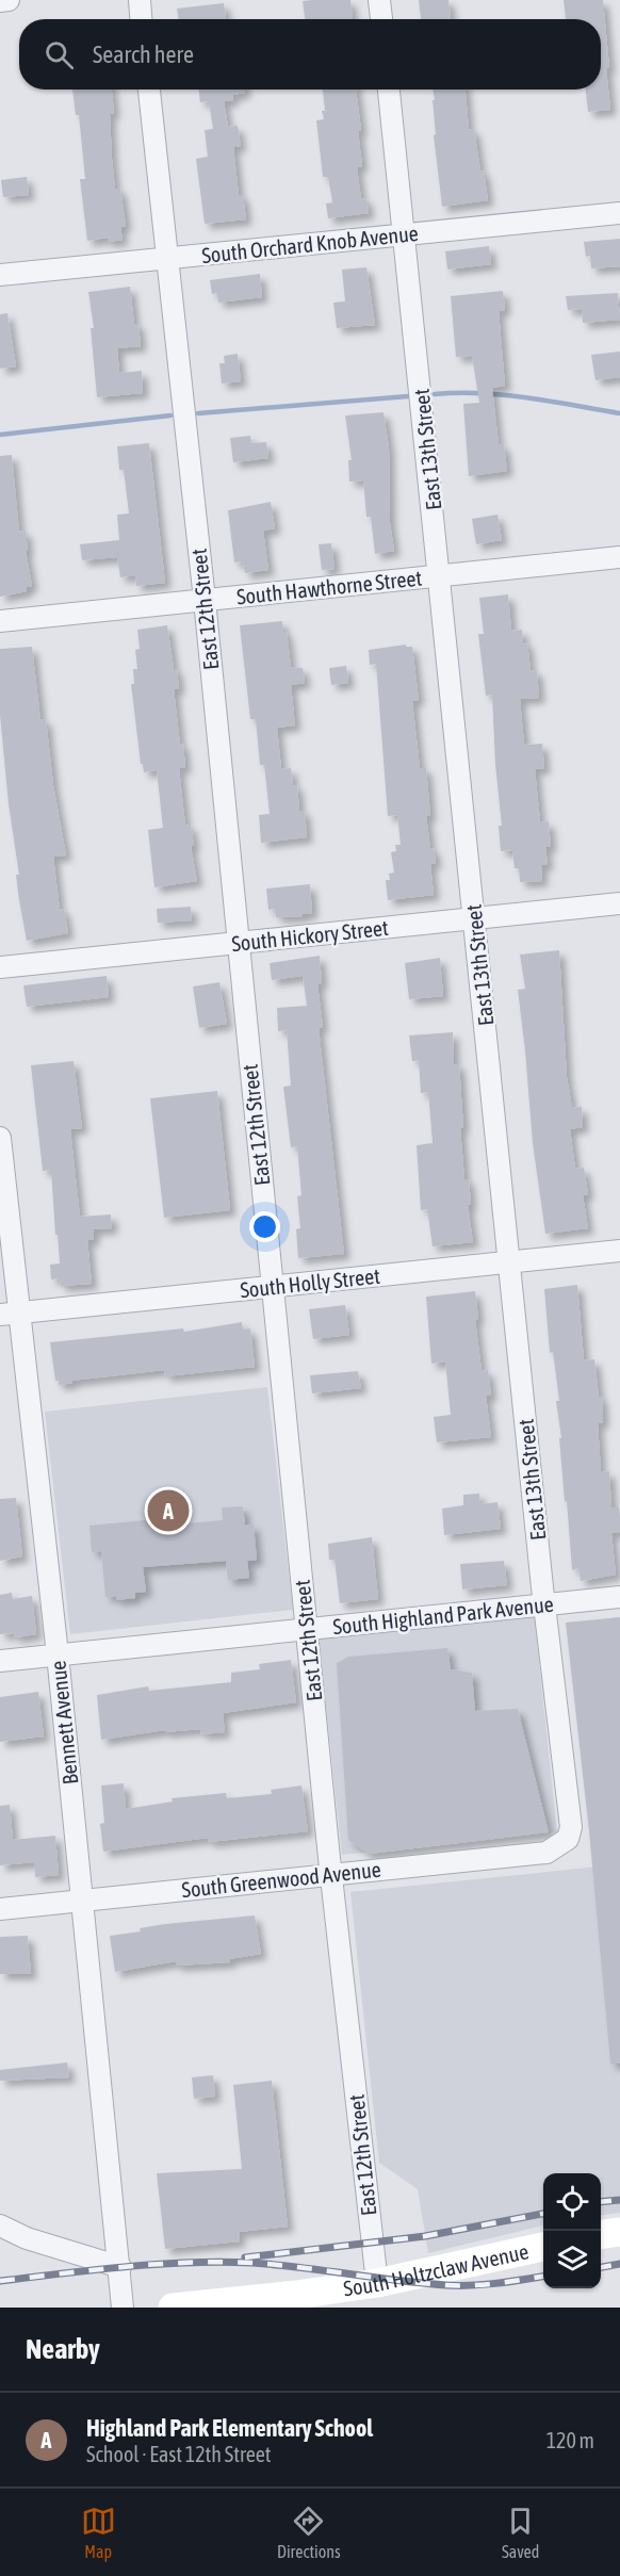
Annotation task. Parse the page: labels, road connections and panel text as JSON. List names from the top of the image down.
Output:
{
  "streets": {
    "main road": ["South Holtzclaw Avenue"],
    "street": [
      "South Orchard Knob Avenue",
      "East 13th Street",
      "South Hawthorne Street",
      "East 12th Street",
      "South Hickory Street",
      "South Holly Street",
      "South Highland Park Avenue",
      "Bennett Avenue",
      "South Greenwood Avenue"
    ]
  },
  "crossings": [
    ["South Orchard Knob Avenue", "East 13th Street"],
    ["South Orchard Knob Avenue", "East 12th Street"],
    ["East 13th Street", "South Hawthorne Street"],
    ["East 13th Street", "South Hickory Street"],
    ["East 13th Street", "South Holly Street"],
    ["East 13th Street", "South Highland Park Avenue"],
    ["East 13th Street", "South Greenwood Avenue"],
    ["South Hawthorne Street", "East 12th Street"],
    ["East 12th Street", "South Hickory Street"],
    ["East 12th Street", "South Holly Street"],
    ["East 12th Street", "South Highland Park Avenue"],
    ["East 12th Street", "South Greenwood Avenue"],
    ["East 12th Street", "South Holtzclaw Avenue"],
    ["South Holly Street", "Bennett Avenue"],
    ["South Highland Park Avenue", "Bennett Avenue"],
    ["Bennett Avenue", "South Greenwood Avenue"]
  ],
  "page": {
    "search": "Search here",
    "pins": "A",
    "heading": "Nearby",
    "list": [
      {
        "mark": "A",
        "name": "Highland Park Elementary School",
        "note": "School · East 12th Street",
        "value": "120 m"
      }
    ],
    "nav": ["Map", "Directions", "Saved"]
  }
}
